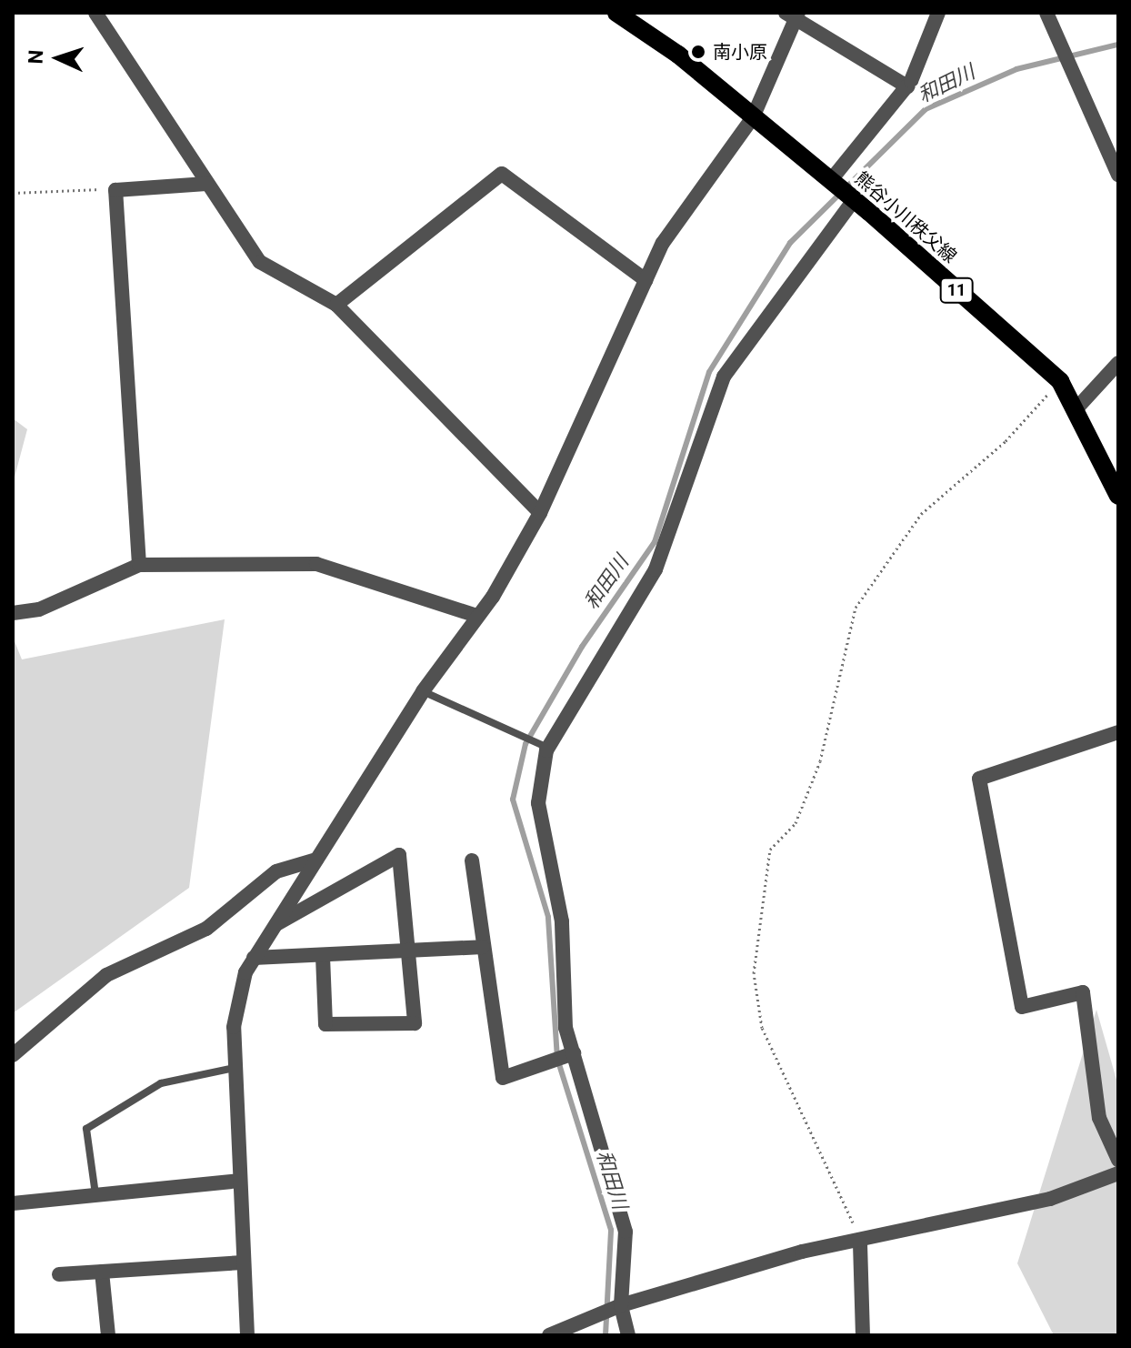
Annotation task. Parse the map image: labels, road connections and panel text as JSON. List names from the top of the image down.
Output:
{
  "streets": {
    "main road": ["熊谷小川秩父線", "11"]
  },
  "water": ["和田川"],
  "places": ["南小原"],
  "north": "left"
}
